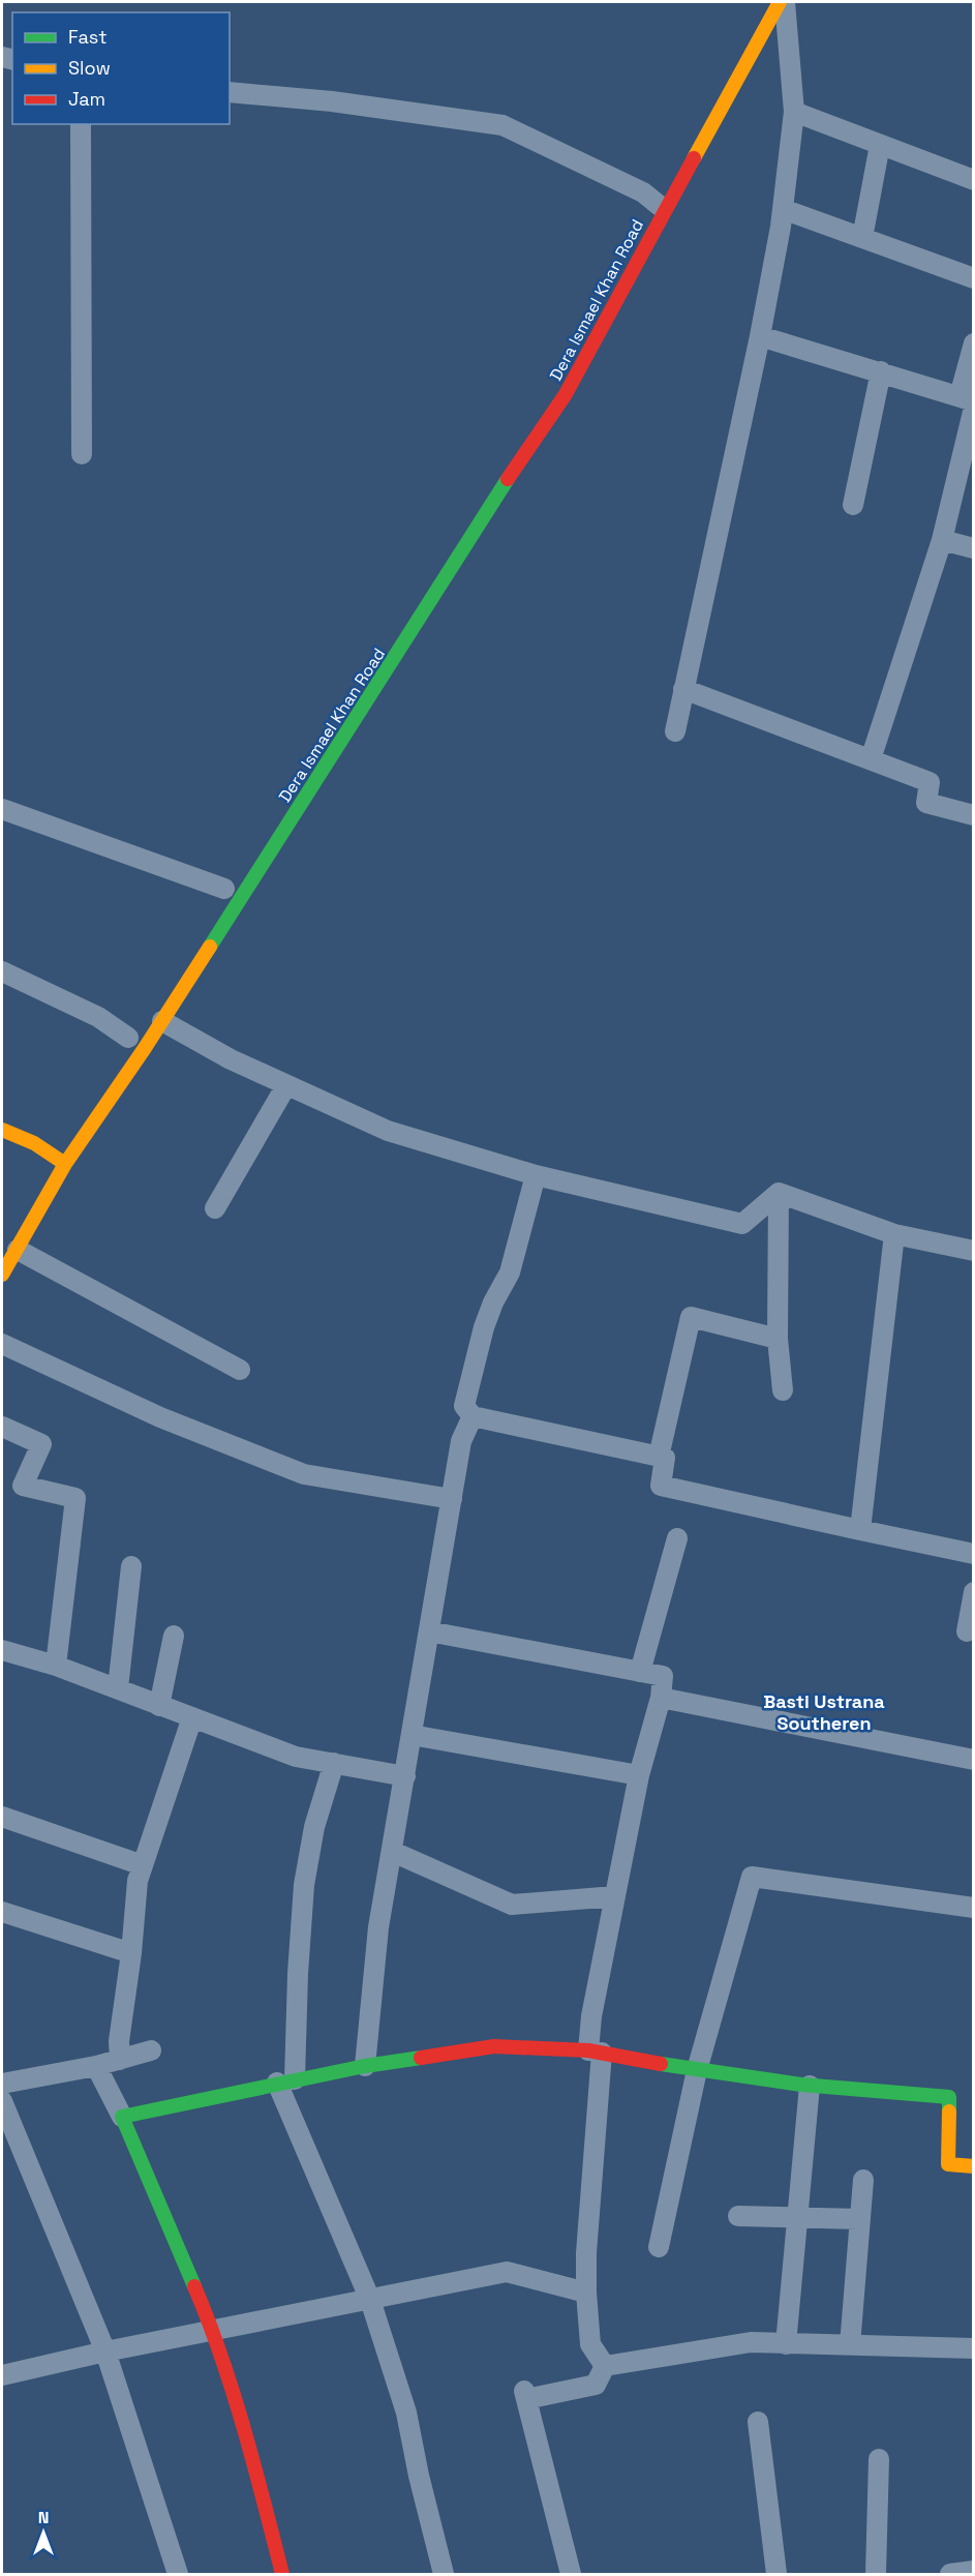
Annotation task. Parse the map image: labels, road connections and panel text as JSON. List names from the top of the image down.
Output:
{
  "streets": {
    "main road": ["Dera Ismael Khan Road"]
  },
  "districts": ["Basti Ustrana Southeren"],
  "legend": ["Fast", "Slow", "Jam"],
  "north": "top"
}
